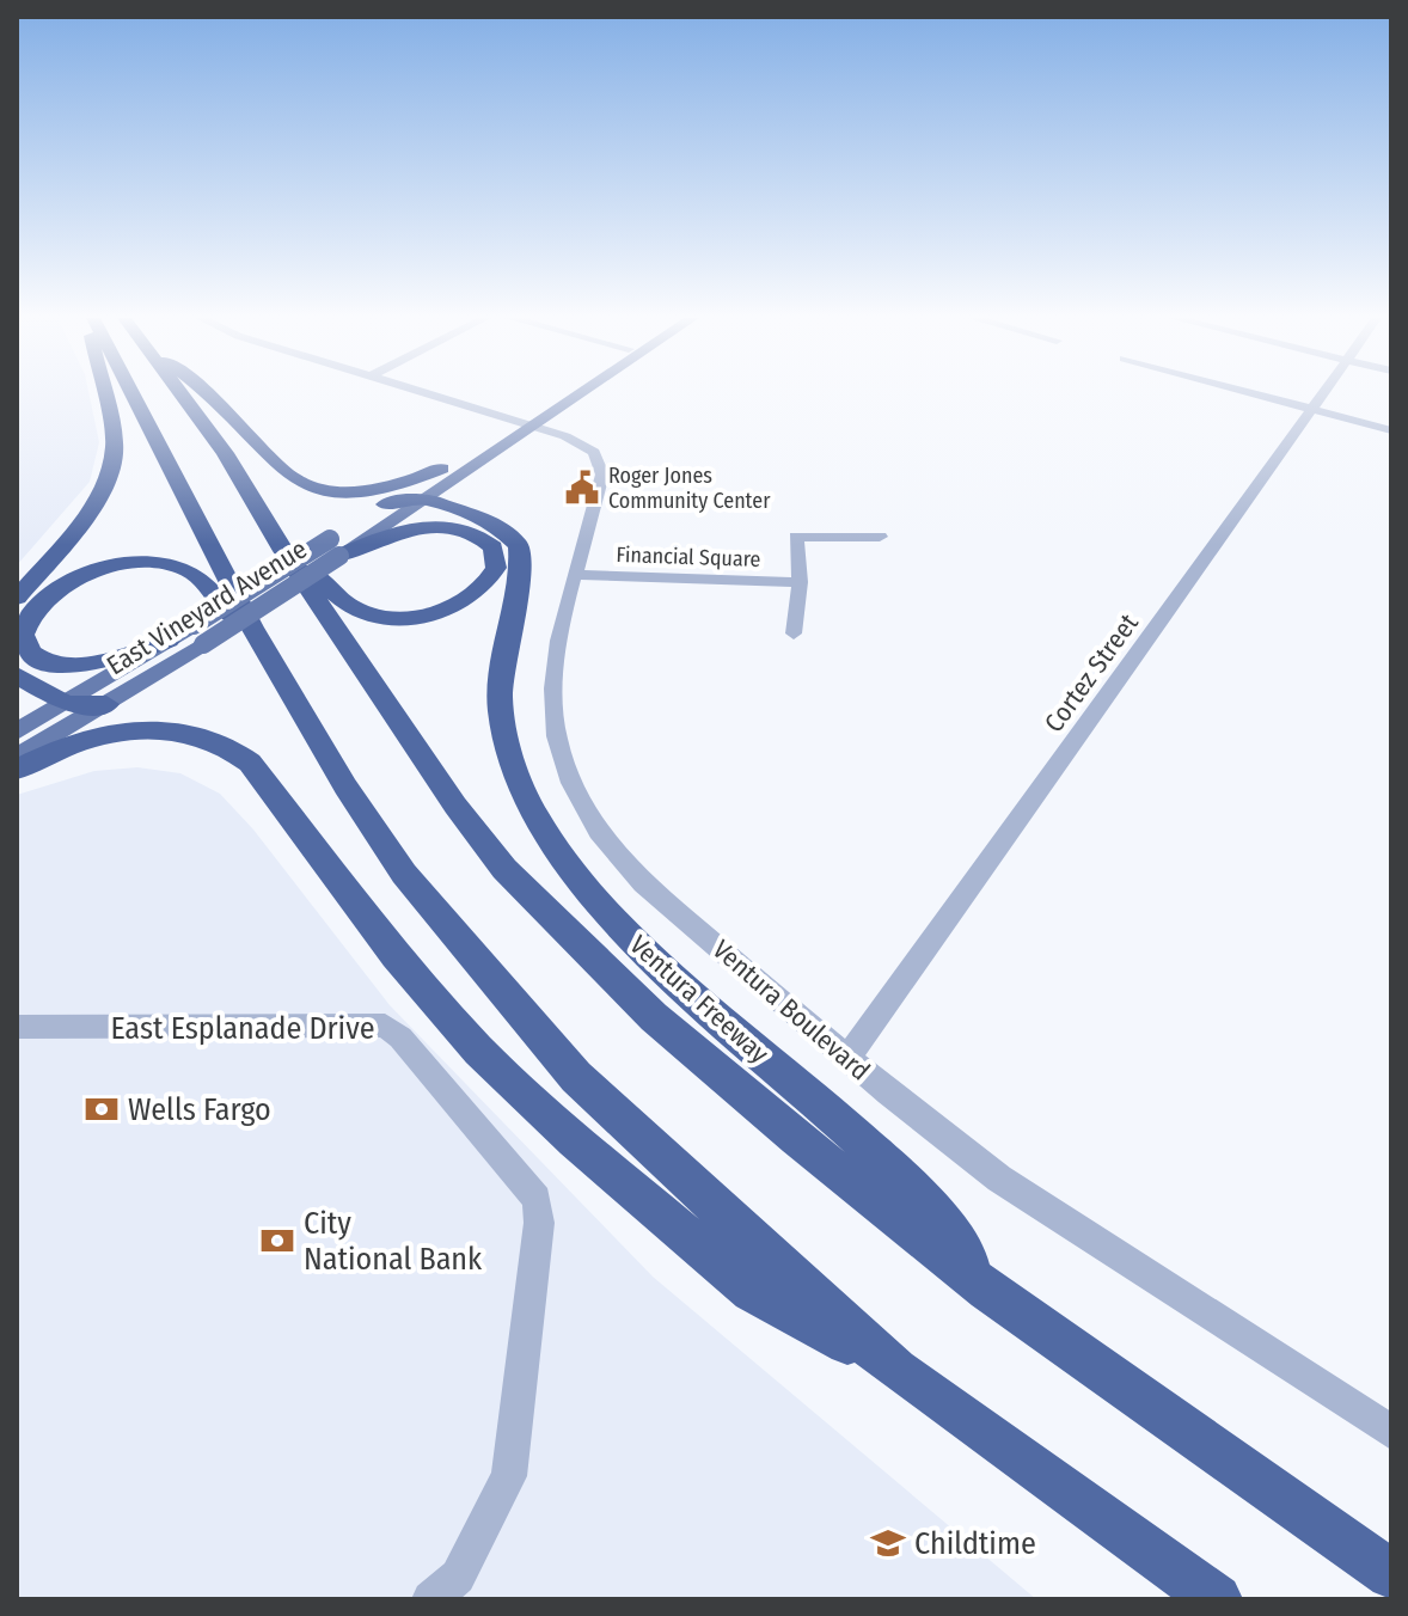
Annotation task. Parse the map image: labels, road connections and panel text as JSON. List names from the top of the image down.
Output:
{
  "streets": {
    "highway": ["Ventura Freeway"],
    "main road": ["East Vineyard Avenue"],
    "street": [
      "Financial Square",
      "Cortez Street",
      "Ventura Boulevard",
      "East Esplanade Drive"
    ]
  },
  "crossings": [
    ["Financial Square", "Ventura Boulevard"],
    ["East Vineyard Avenue", "Ventura Boulevard"],
    ["Cortez Street", "Ventura Boulevard"]
  ],
  "places": {
    "public building": ["Roger Jones Community Center"],
    "bank": ["Wells Fargo", "City National Bank"],
    "school or university": ["Childtime"]
  }
}
